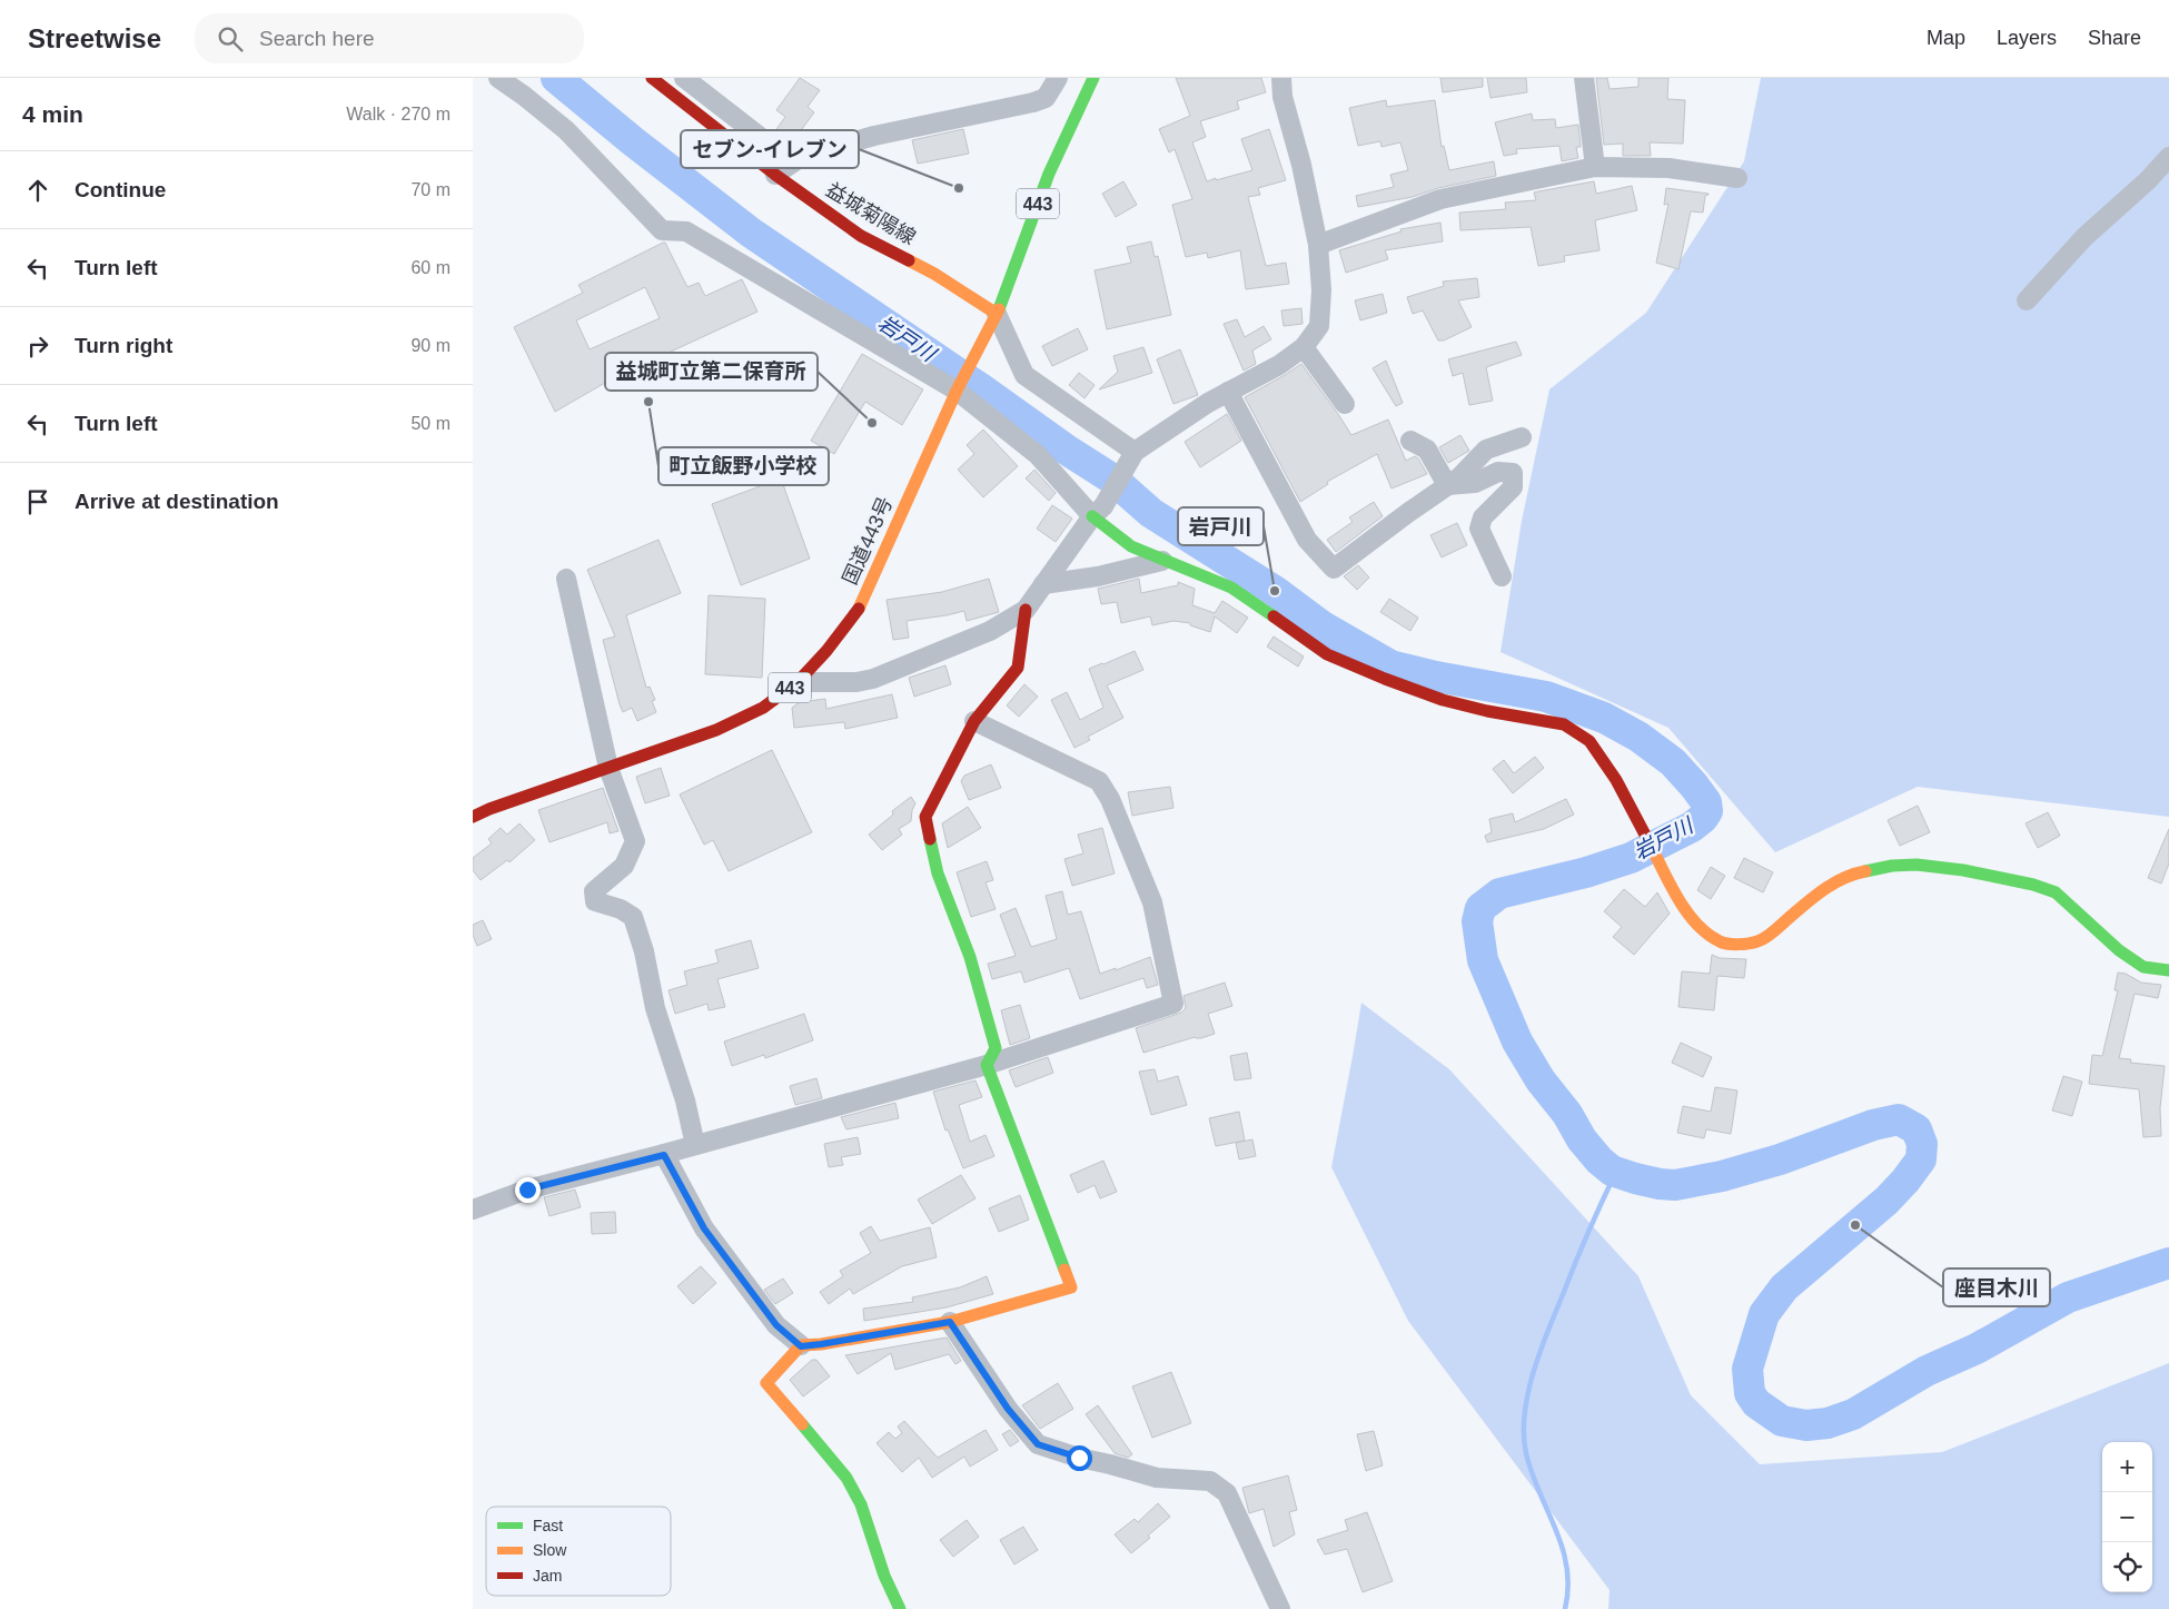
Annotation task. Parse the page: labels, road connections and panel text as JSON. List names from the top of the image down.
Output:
{
  "streets": {
    "main road": ["443", "益城菊陽線", "国道443号"]
  },
  "crossings": [
    ["益城菊陽線", "国道443号"]
  ],
  "water": ["岩戸川"],
  "places": [
    "セブン-イレブン",
    "町立飯野小学校",
    "益城町立第二保育所",
    "岩戸川",
    "座目木川"
  ],
  "legend": ["Fast", "Slow", "Jam"],
  "page": {
    "header": "Streetwise",
    "search": "Search here",
    "nav": ["Map", "Layers", "Share"],
    "heading": ["4 min", "Walk · 270 m"],
    "list": [
      ["Continue", "70 m"],
      ["Turn left", "60 m"],
      ["Turn right", "90 m"],
      ["Turn left", "50 m"],
      "Arrive at destination"
    ],
    "map_buttons": ["+", "−"]
  }
}
